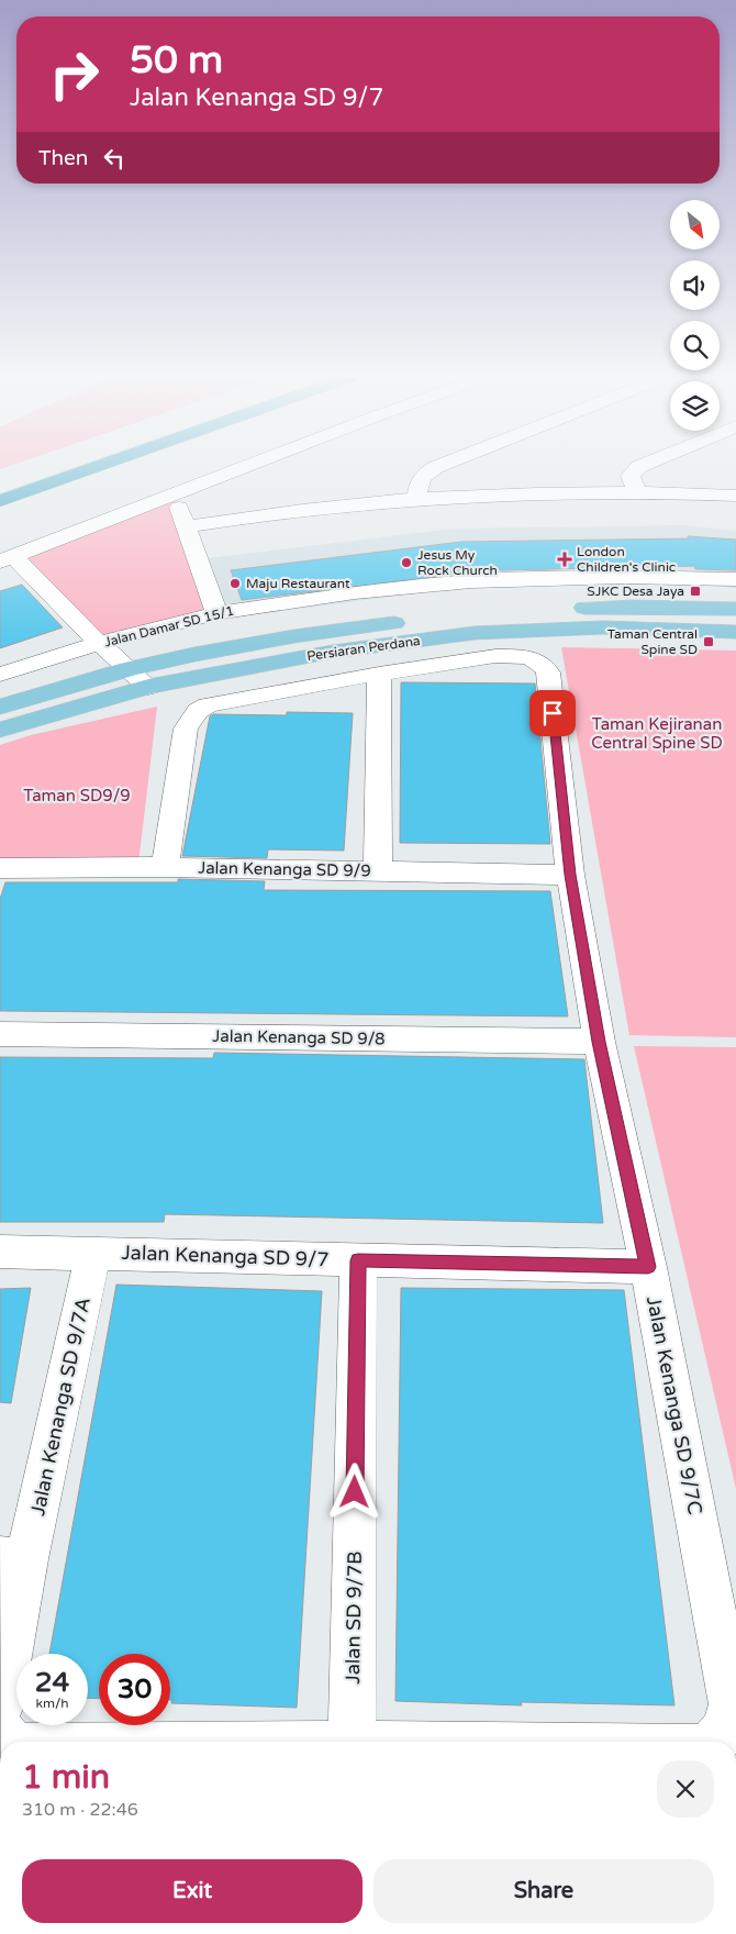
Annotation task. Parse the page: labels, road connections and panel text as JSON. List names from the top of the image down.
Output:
{
  "streets": {
    "main road": ["Persiaran Perdana"],
    "street": [
      "Jalan Damar SD 15/1",
      "Jalan Kenanga SD 9/9",
      "Jalan Kenanga SD 9/8",
      "Jalan Kenanga SD 9/7",
      "Jalan Kenanga SD 9/7C",
      "Jalan Kenanga SD 9/7A",
      "Jalan SD 9/7B"
    ]
  },
  "crossings": [
    ["Jalan Kenanga SD 9/9", "Jalan Kenanga SD 9/7C"],
    ["Jalan Kenanga SD 9/8", "Jalan Kenanga SD 9/7C"],
    ["Jalan Kenanga SD 9/7", "Jalan Kenanga SD 9/7C"],
    ["Jalan Kenanga SD 9/7", "Jalan Kenanga SD 9/7A"],
    ["Jalan Kenanga SD 9/7", "Jalan SD 9/7B"]
  ],
  "parks": ["Taman Kejiranan Central Spine SD", "Taman SD9/9"],
  "places": {
    "health": ["London Children's Clinic"],
    "other": ["Jesus My Rock Church", "Maju Restaurant"],
    "transit": ["SJKC Desa Jaya", "Taman Central Spine SD"]
  },
  "north": "bottom right",
  "page": {
    "turn": ["50 m", "Jalan Kenanga SD 9/7"],
    "then": "Then",
    "speed": "24 km/h",
    "limit": "30",
    "heading": ["1 min", "310 m · 22:46"],
    "buttons": ["Exit", "Share"]
  }
}
